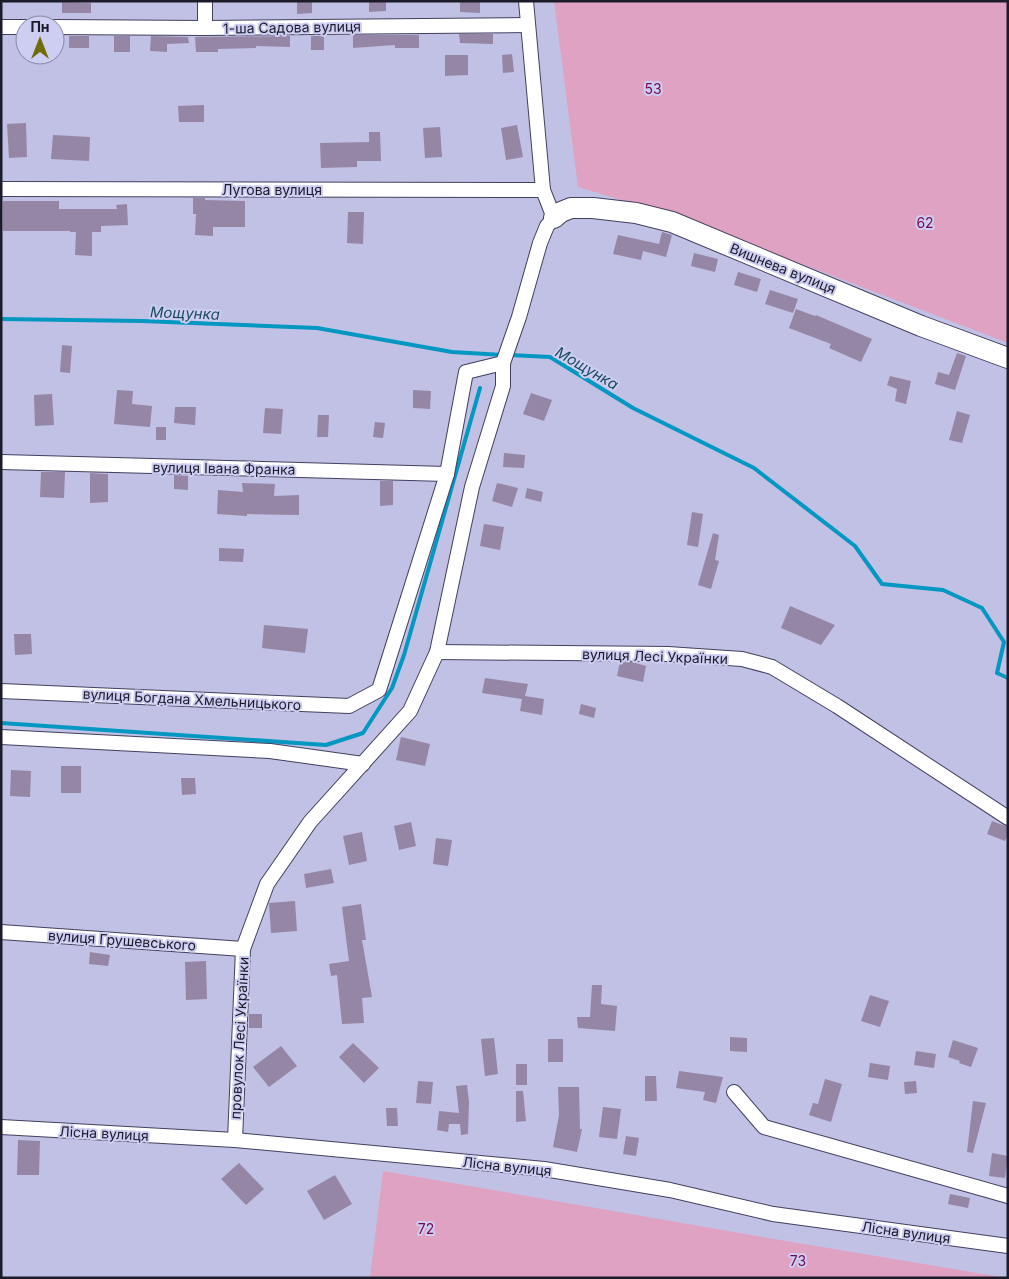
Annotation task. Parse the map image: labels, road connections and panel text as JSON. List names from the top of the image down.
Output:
{
  "streets": {
    "street": [
      "1-ша Садова вулиця",
      "Лугова вулиця",
      "Вишнева вулиця",
      "вулиця Івана Франка",
      "вулиця Лесі Українки",
      "вулиця Богдана Хмельницького",
      "вулиця Грушевського",
      "провулок Лесі Українки",
      "Лісна вулиця"
    ]
  },
  "crossings": [
    ["вулиця Івана Франка", "вулиця Богдана Хмельницького"],
    ["вулиця Грушевського", "провулок Лесі Українки"],
    ["провулок Лесі Українки", "Лісна вулиця"]
  ],
  "water": ["Мощунка"],
  "parks": [
    "53",
    "62",
    "72",
    "73"
  ],
  "north": "top"
}
